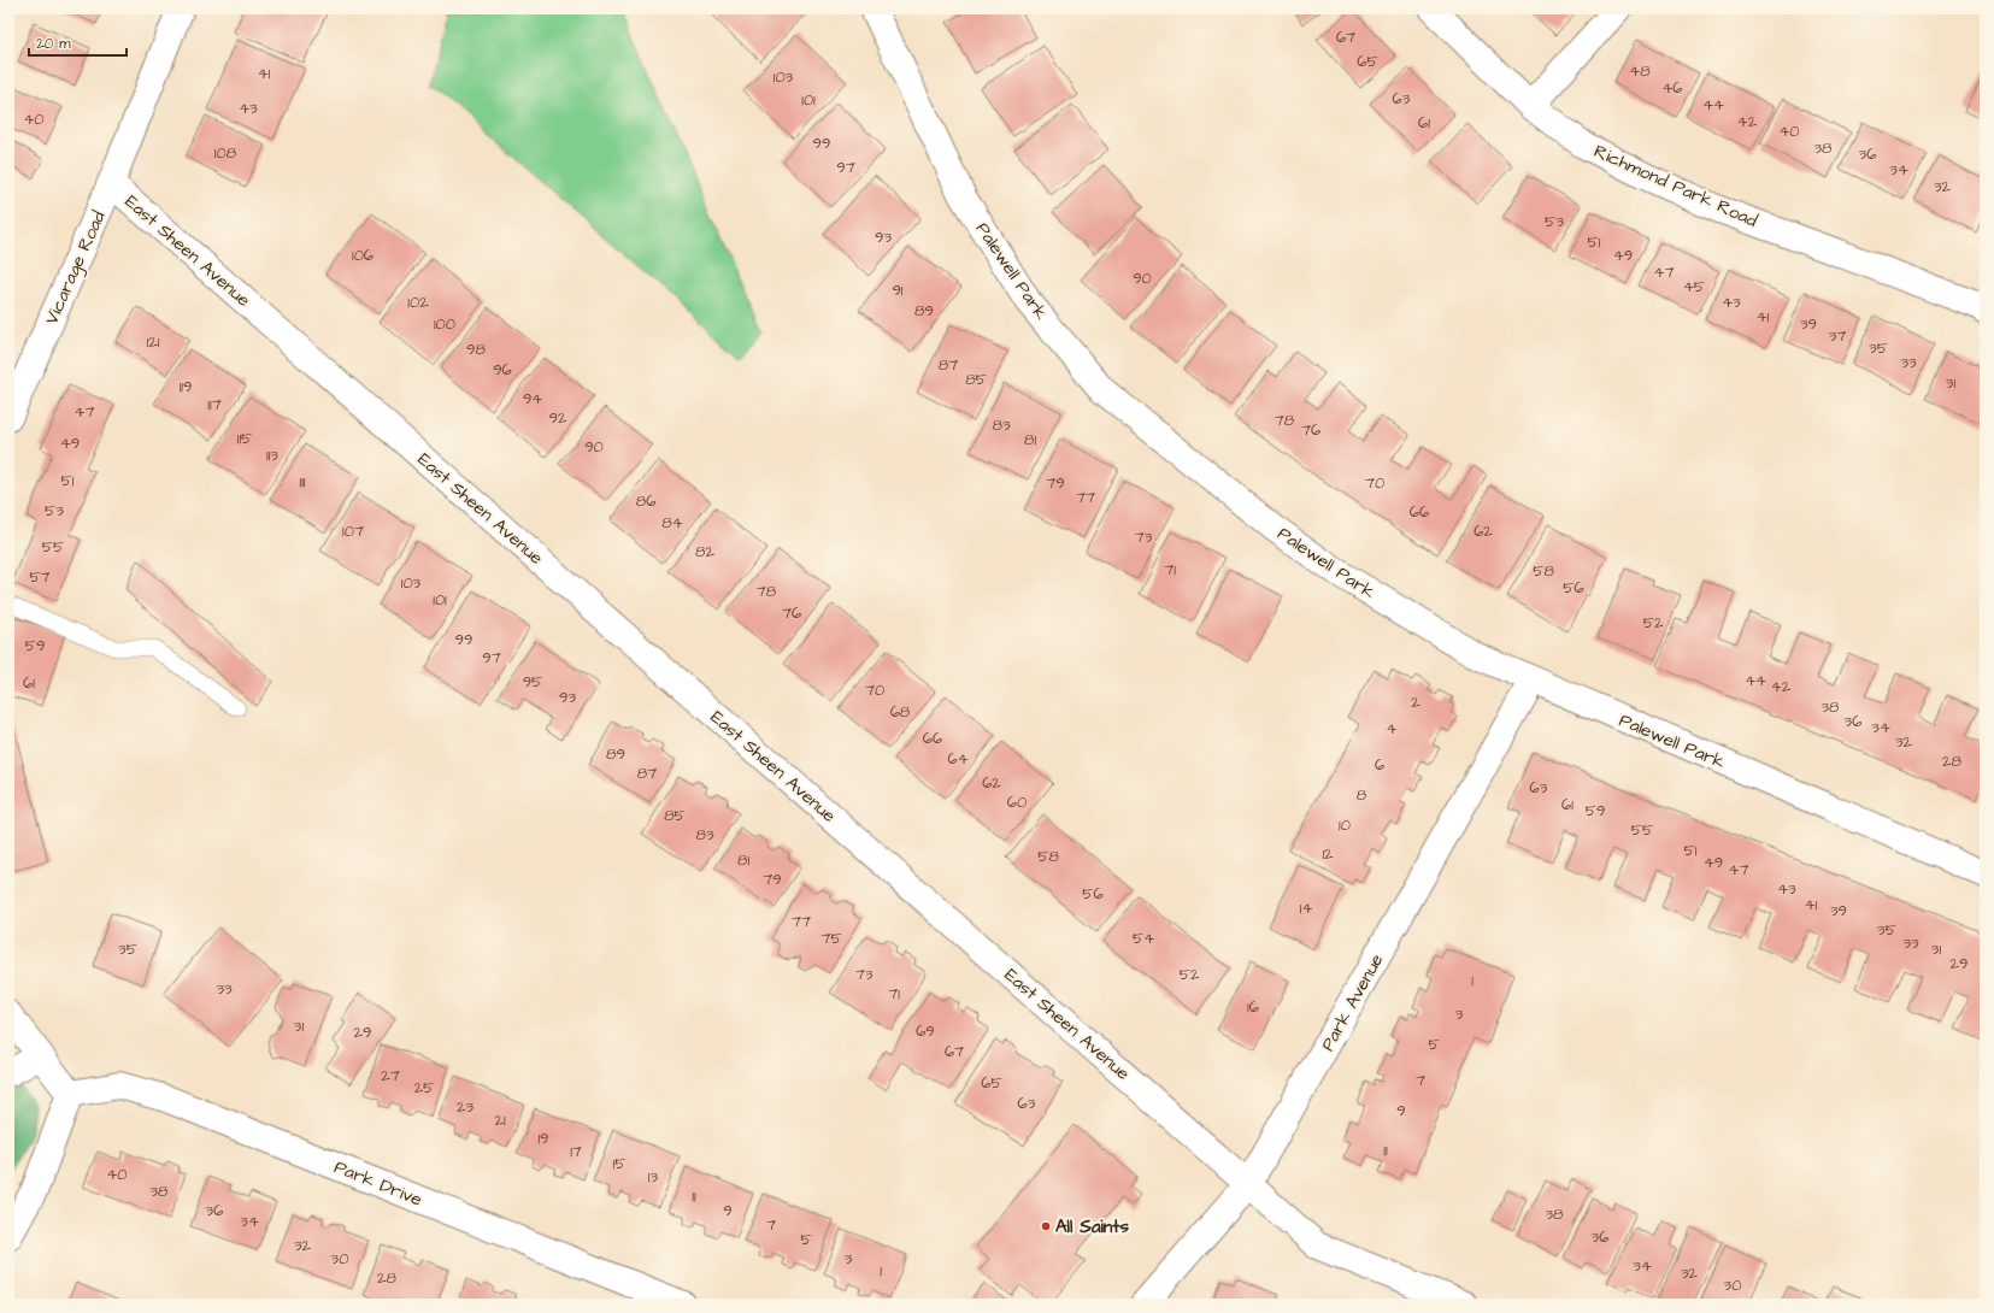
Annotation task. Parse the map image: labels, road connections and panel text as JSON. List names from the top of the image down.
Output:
{
  "streets": {
    "street": [
      "Richmond Park Road",
      "East Sheen Avenue",
      "Vicarage Road",
      "Palewell Park",
      "Park Avenue",
      "Park Drive"
    ]
  },
  "crossings": [
    ["East Sheen Avenue", "Vicarage Road"],
    ["East Sheen Avenue", "Park Avenue"],
    ["Palewell Park", "Park Avenue"]
  ],
  "places": ["All Saints"],
  "house_numbers": [
    "67",
    "65",
    "48",
    "41",
    "103",
    "46",
    "63",
    "101",
    "44",
    "43",
    "40",
    "42",
    "61",
    "40",
    "99",
    "38",
    "108",
    "36",
    "97",
    "34",
    "32",
    "53",
    "93",
    "51",
    "106",
    "49",
    "47",
    "90",
    "45",
    "91",
    "102",
    "43",
    "89",
    "41",
    "100",
    "39",
    "37",
    "121",
    "35",
    "98",
    "33",
    "87",
    "96",
    "85",
    "31",
    "119",
    "94",
    "117",
    "47",
    "92",
    "78",
    "83",
    "76",
    "115",
    "81",
    "49",
    "90",
    "113",
    "51",
    "111",
    "79",
    "70",
    "77",
    "86",
    "53",
    "66",
    "84",
    "107",
    "62",
    "73",
    "55",
    "82",
    "71",
    "58",
    "57",
    "103",
    "56",
    "78",
    "101",
    "76",
    "52",
    "99",
    "59",
    "97",
    "44",
    "95",
    "61",
    "42",
    "70",
    "93",
    "2",
    "38",
    "68",
    "36",
    "34",
    "4",
    "66",
    "32",
    "89",
    "64",
    "28",
    "6",
    "87",
    "62",
    "63",
    "8",
    "60",
    "61",
    "59",
    "85",
    "10",
    "55",
    "83",
    "51",
    "12",
    "58",
    "81",
    "49",
    "47",
    "79",
    "43",
    "56",
    "41",
    "14",
    "39",
    "77",
    "35",
    "75",
    "54",
    "33",
    "35",
    "31",
    "29",
    "73",
    "52",
    "1",
    "33",
    "71",
    "16",
    "3",
    "31",
    "69",
    "29",
    "5",
    "67",
    "27",
    "7",
    "65",
    "25",
    "63",
    "23",
    "9",
    "21",
    "19",
    "11",
    "17",
    "15",
    "40",
    "13",
    "38",
    "11",
    "36",
    "9",
    "38",
    "34",
    "7",
    "36",
    "5",
    "32",
    "30",
    "3",
    "34",
    "1",
    "32",
    "28",
    "30"
  ],
  "scale_bar": "20 m"
}
